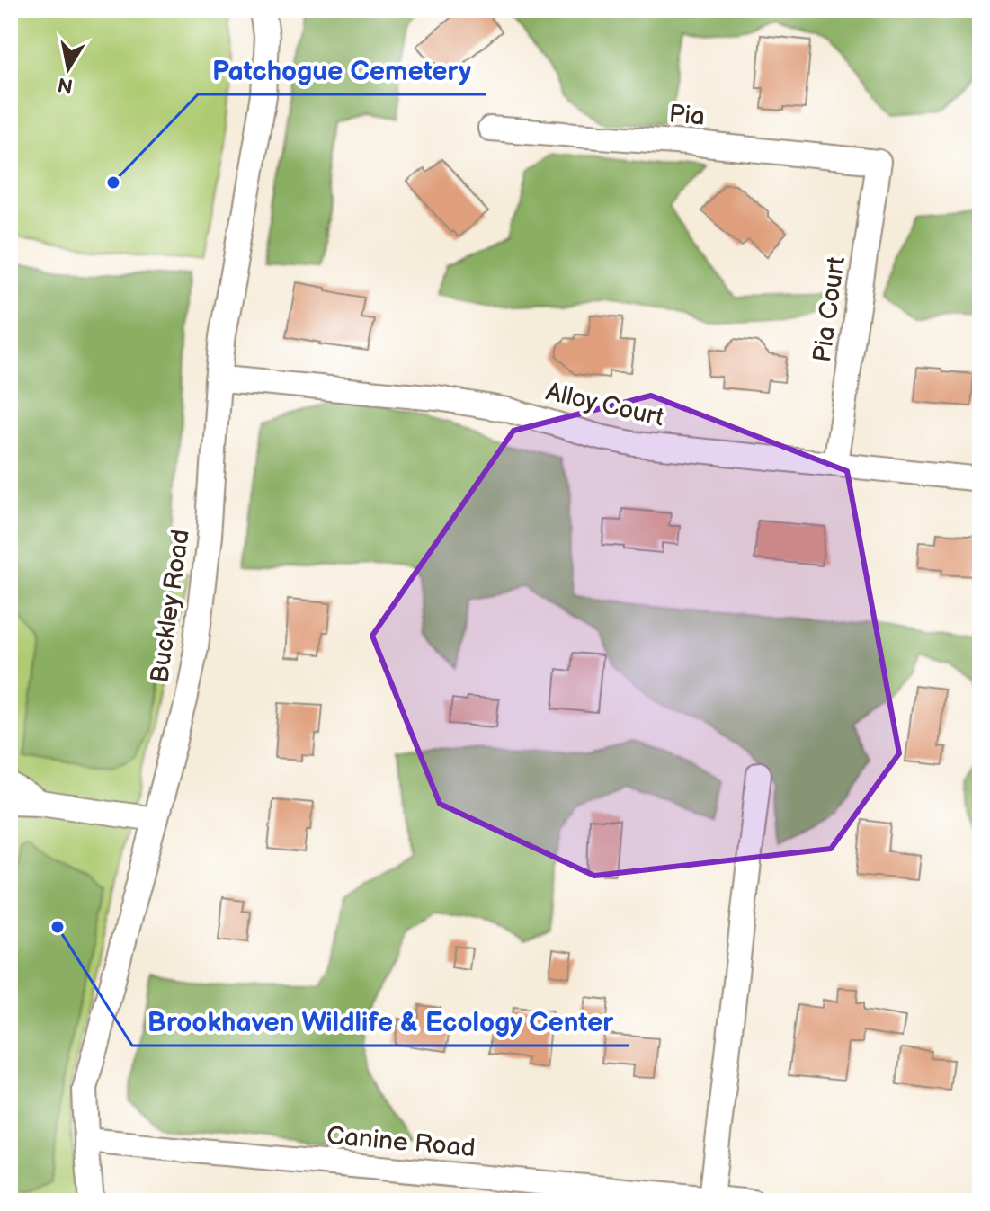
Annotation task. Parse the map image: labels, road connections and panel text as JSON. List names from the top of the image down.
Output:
{
  "streets": {
    "street": [
      "Pia",
      "Pia Court",
      "Alloy Court",
      "Buckley Road",
      "Canine Road"
    ]
  },
  "crossings": [
    ["Pia", "Pia Court"],
    ["Pia Court", "Alloy Court"],
    ["Alloy Court", "Buckley Road"],
    ["Buckley Road", "Canine Road"]
  ],
  "places": ["Patchogue Cemetery", "Brookhaven Wildlife & Ecology Center"],
  "north": "bottom"
}
